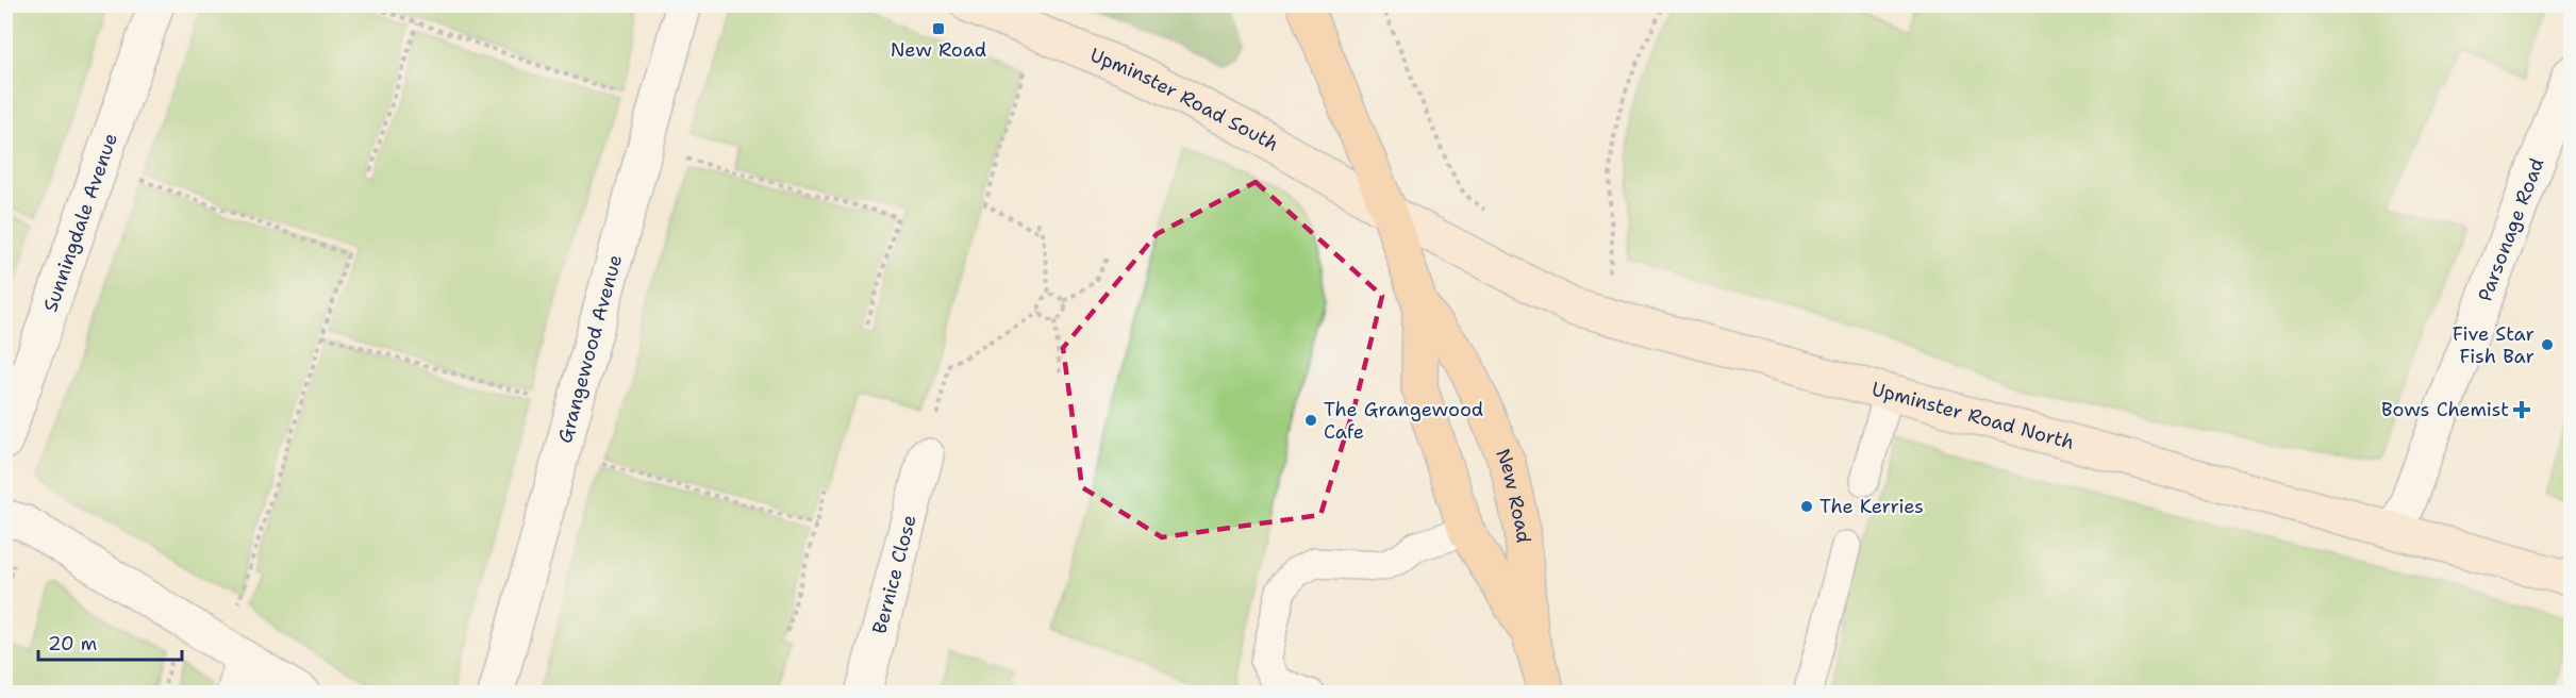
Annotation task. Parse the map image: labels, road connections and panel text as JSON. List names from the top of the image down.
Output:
{
  "streets": {
    "main road": ["New Road"],
    "street": [
      "Upminster Road South",
      "Sunningdale Avenue",
      "Parsonage Road",
      "Grangewood Avenue",
      "Upminster Road North",
      "Bernice Close"
    ]
  },
  "crossings": [
    ["Upminster Road South", "Upminster Road North"],
    ["Upminster Road South", "New Road"],
    ["Parsonage Road", "Upminster Road North"],
    ["Upminster Road North", "New Road"]
  ],
  "places": {
    "transit": ["New Road"],
    "other": ["Five Star Fish Bar", "The Grangewood Cafe", "The Kerries"],
    "health": ["Bows Chemist"]
  },
  "scale_bar": "20 m"
}
